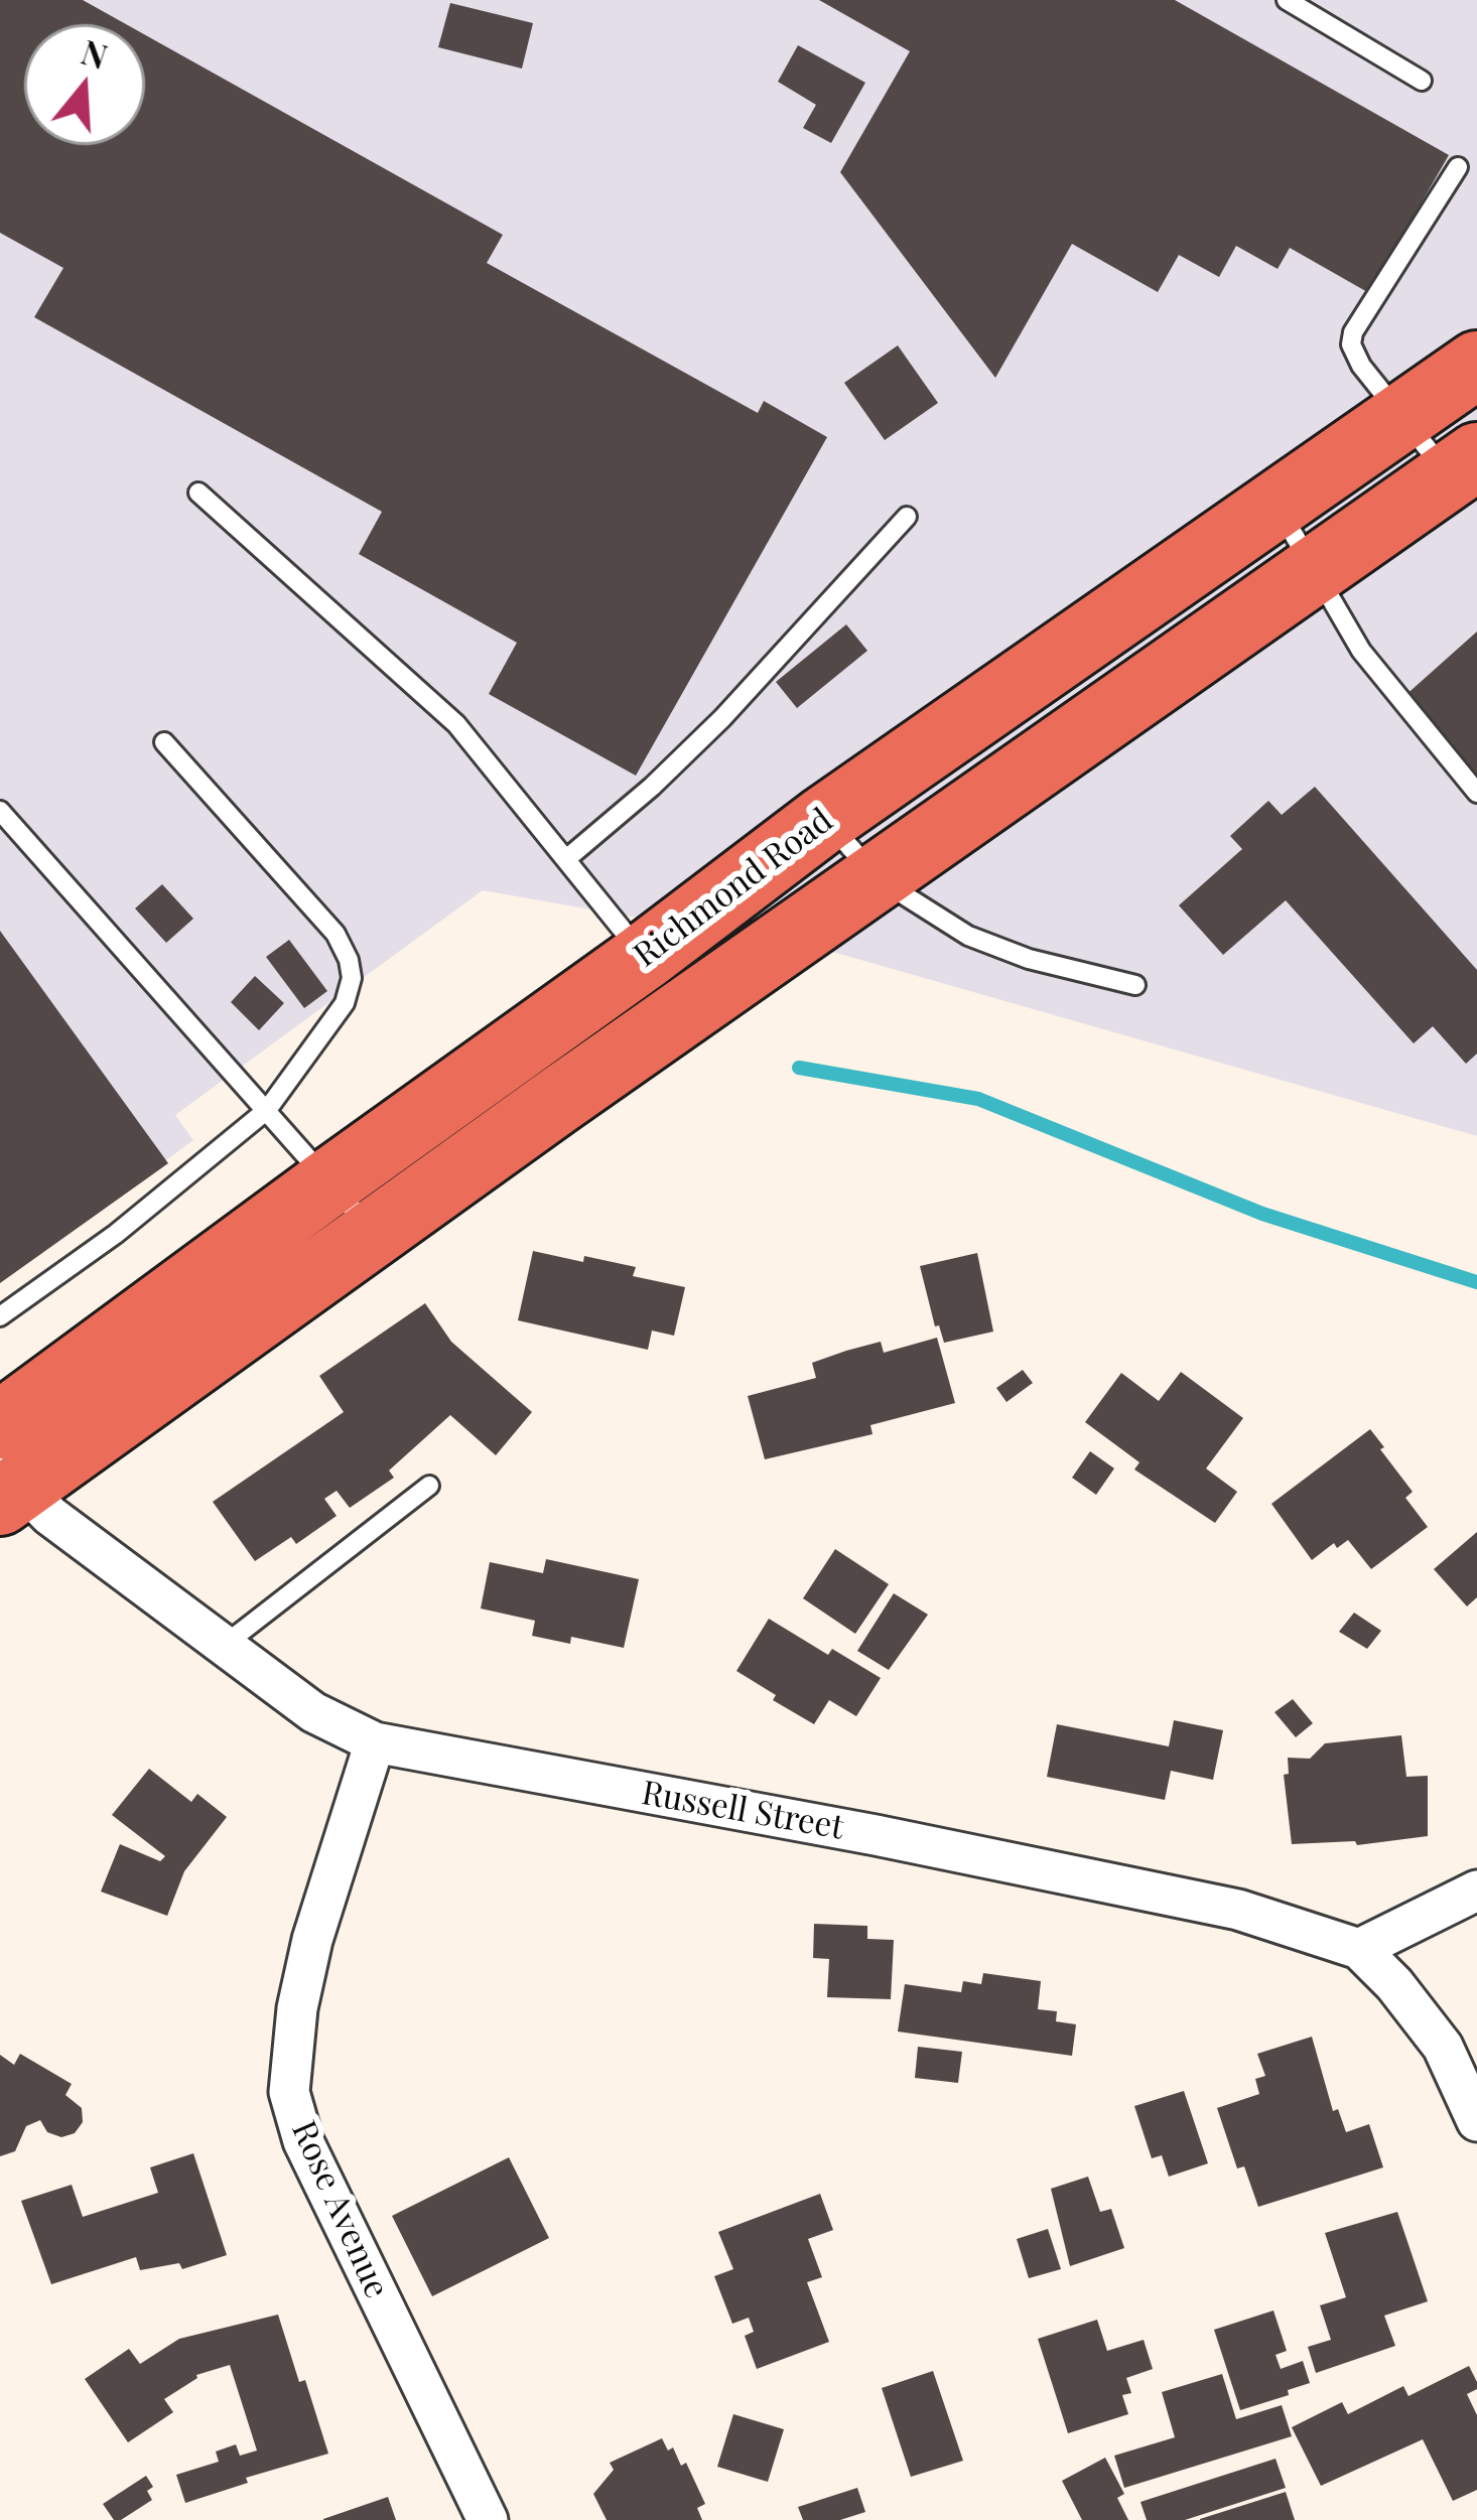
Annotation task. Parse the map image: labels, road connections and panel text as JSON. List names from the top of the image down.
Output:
{
  "streets": {
    "highway": ["Richmond Road"],
    "street": ["Russell Street", "Rose Avenue"]
  },
  "crossings": [
    ["Richmond Road", "Russell Street"],
    ["Russell Street", "Rose Avenue"]
  ],
  "north": "top"
}
